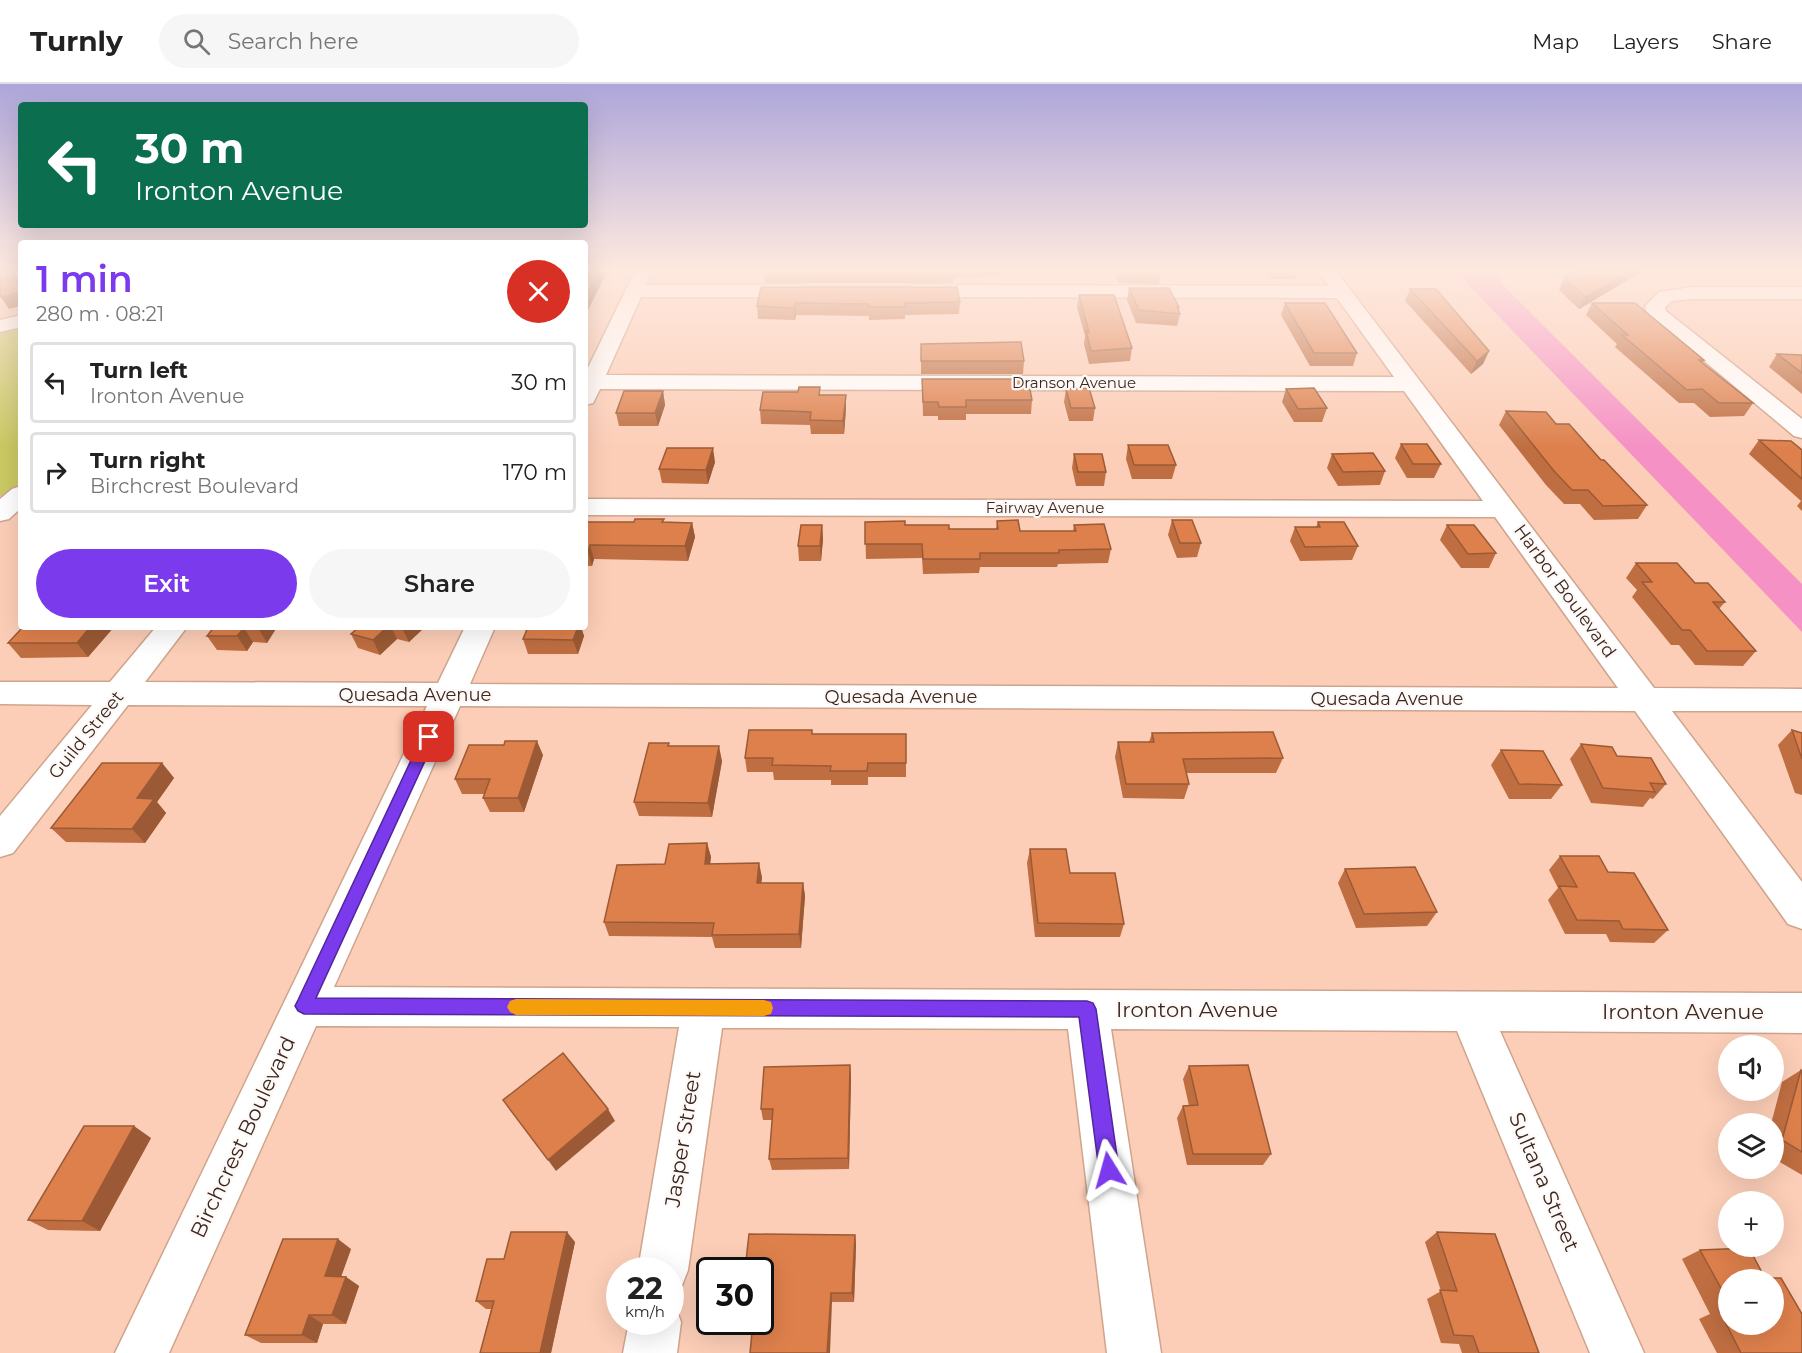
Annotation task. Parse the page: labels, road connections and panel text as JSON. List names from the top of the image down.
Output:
{
  "streets": {
    "street": [
      "Dranson Avenue",
      "Fairway Avenue",
      "Harbor Boulevard",
      "Quesada Avenue",
      "Guild Street",
      "Ironton Avenue",
      "Birchcrest Boulevard",
      "Jasper Street",
      "Sultana Street"
    ]
  },
  "crossings": [
    ["Dranson Avenue", "Harbor Boulevard"],
    ["Fairway Avenue", "Harbor Boulevard"],
    ["Harbor Boulevard", "Quesada Avenue"],
    ["Quesada Avenue", "Guild Street"],
    ["Quesada Avenue", "Birchcrest Boulevard"],
    ["Ironton Avenue", "Birchcrest Boulevard"],
    ["Ironton Avenue", "Jasper Street"],
    ["Ironton Avenue", "Sultana Street"]
  ],
  "page": {
    "header": "Turnly",
    "search": "Search here",
    "nav": ["Map", "Layers", "Share"],
    "turn": ["30 m", "Ironton Avenue"],
    "heading": ["1 min", "280 m · 08:21"],
    "list": [
      {
        "name": "Turn left",
        "note": "Ironton Avenue",
        "value": "30 m"
      },
      {
        "name": "Turn right",
        "note": "Birchcrest Boulevard",
        "value": "170 m"
      }
    ],
    "buttons": ["Exit", "Share"],
    "map_buttons": ["+", "−"],
    "speed": "22 km/h",
    "limit": "30"
  }
}
